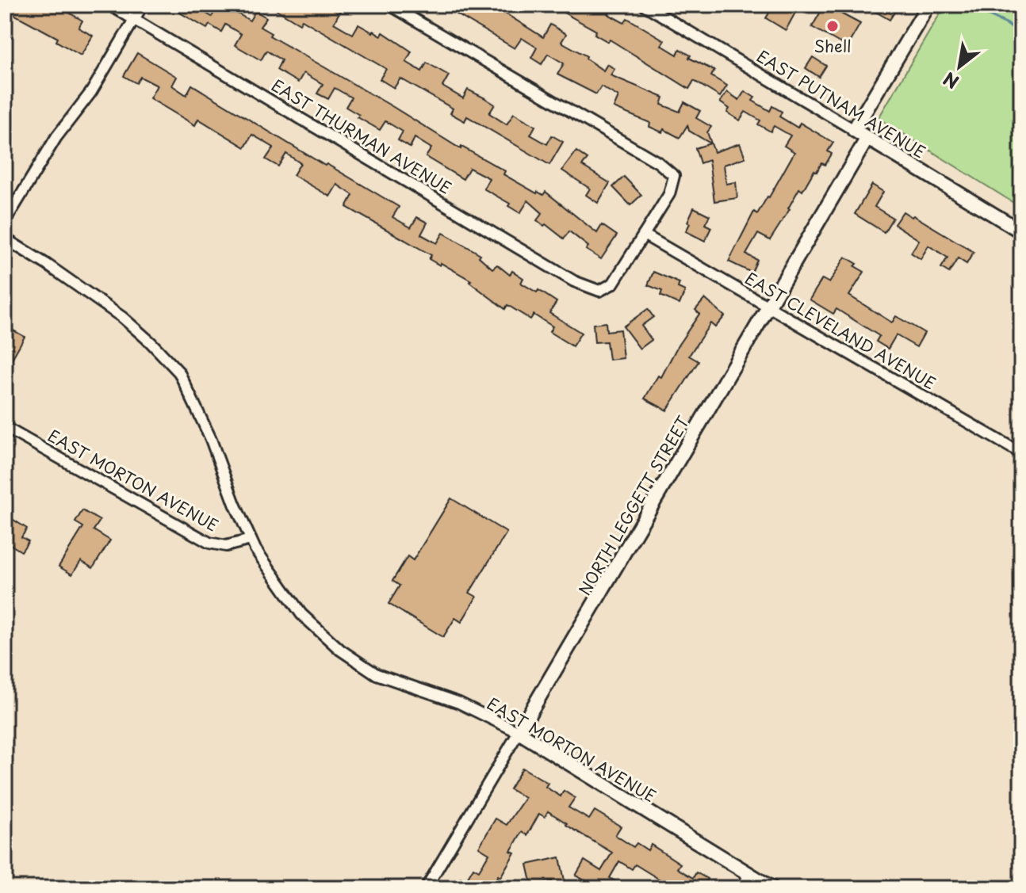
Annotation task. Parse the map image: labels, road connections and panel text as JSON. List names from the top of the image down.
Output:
{
  "streets": {
    "street": [
      "EAST PUTNAM AVENUE",
      "EAST THURMAN AVENUE",
      "EAST CLEVELAND AVENUE",
      "EAST MORTON AVENUE",
      "NORTH LEGGETT STREET"
    ]
  },
  "crossings": [
    ["EAST PUTNAM AVENUE", "NORTH LEGGETT STREET"],
    ["EAST THURMAN AVENUE", "EAST CLEVELAND AVENUE"],
    ["EAST CLEVELAND AVENUE", "NORTH LEGGETT STREET"],
    ["EAST MORTON AVENUE", "NORTH LEGGETT STREET"]
  ],
  "places": ["Shell"],
  "north": "bottom left"
}
